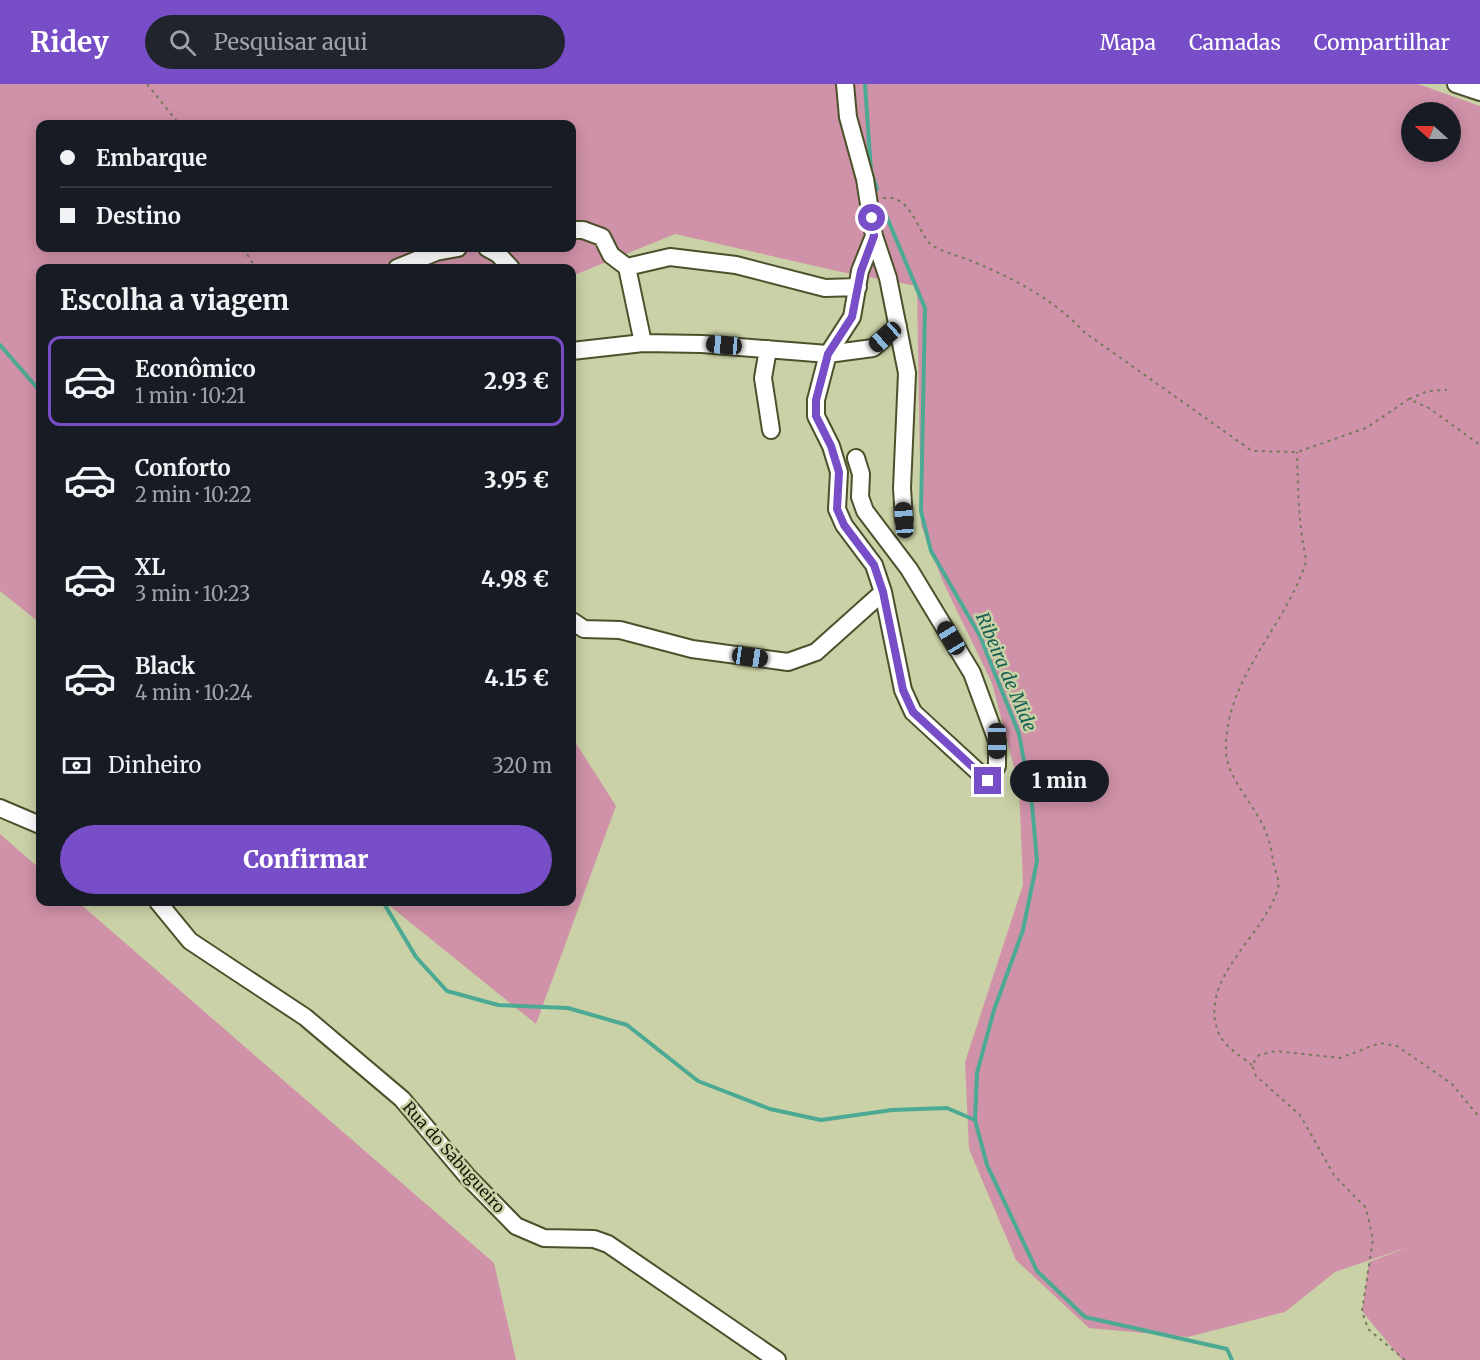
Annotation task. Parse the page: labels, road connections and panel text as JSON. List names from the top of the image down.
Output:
{
  "streets": {
    "street": ["Rua do Sabugueiro"]
  },
  "water": ["Ribeira de Mide"],
  "north": "left",
  "page": {
    "header": "Ridey",
    "search": "Pesquisar aqui",
    "nav": ["Mapa", "Camadas", "Compartilhar"],
    "banner": ["Embarque", "Destino"],
    "heading": "Escolha a viagem",
    "list": [
      {
        "name": "Econômico",
        "note": "1 min · 10:21",
        "value": "2.93 €"
      },
      {
        "name": "Conforto",
        "note": "2 min · 10:22",
        "value": "3.95 €"
      },
      {
        "name": "XL",
        "note": "3 min · 10:23",
        "value": "4.98 €"
      },
      {
        "name": "Black",
        "note": "4 min · 10:24",
        "value": "4.15 €"
      }
    ],
    "pay": ["Dinheiro", "320 m"],
    "bubble": "1 min",
    "buttons": "Confirmar"
  }
}
